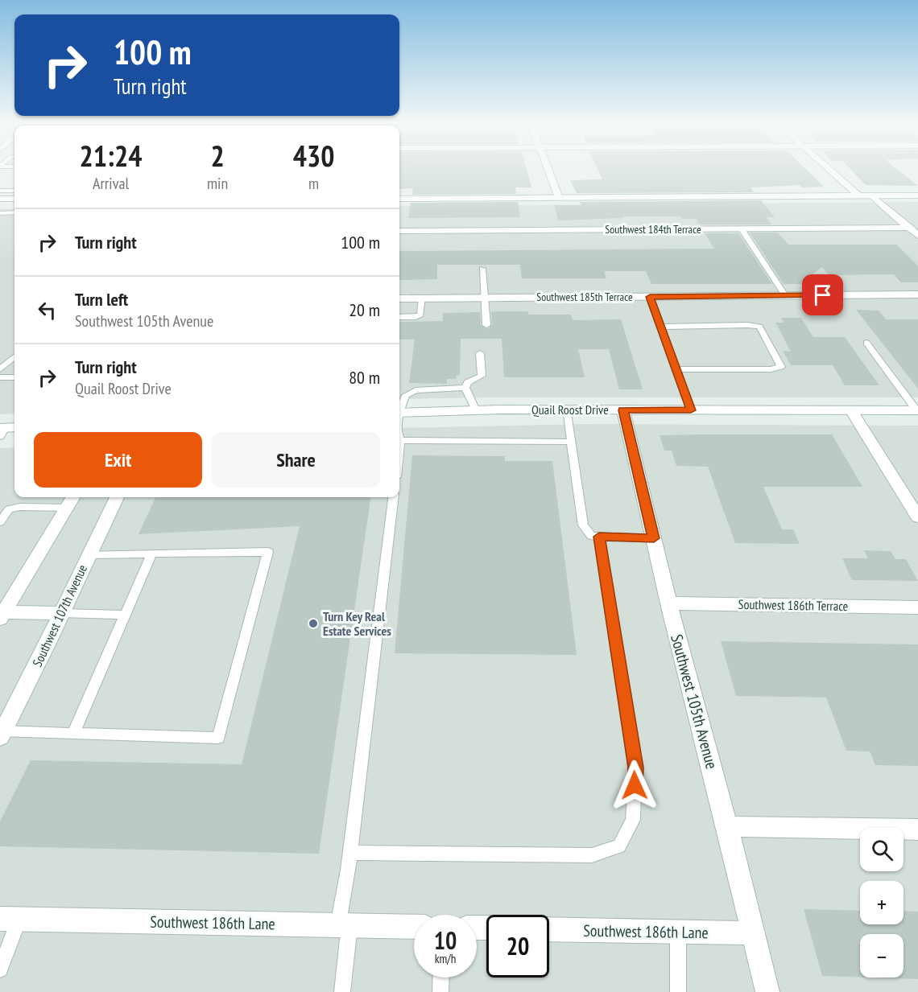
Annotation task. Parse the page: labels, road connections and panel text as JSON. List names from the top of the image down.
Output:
{
  "streets": {
    "street": [
      "Southwest 184th Terrace",
      "Southwest 185th Terrace",
      "Quail Roost Drive",
      "Southwest 186th Terrace",
      "Southwest 107th Avenue",
      "Southwest 105th Avenue",
      "Southwest 186th Lane"
    ]
  },
  "crossings": [
    ["Quail Roost Drive", "Southwest 105th Avenue"],
    ["Southwest 186th Terrace", "Southwest 105th Avenue"],
    ["Southwest 105th Avenue", "Southwest 186th Lane"]
  ],
  "places": ["Turn Key Real Estate Services"],
  "page": {
    "turn": ["100 m", "Turn right"],
    "eta": [
      "21:24",
      "Arrival",
      "2",
      "min",
      "430",
      "m"
    ],
    "list": [
      {
        "name": "Turn right",
        "value": "100 m"
      },
      {
        "name": "Turn left",
        "note": "Southwest 105th Avenue",
        "value": "20 m"
      },
      {
        "name": "Turn right",
        "note": "Quail Roost Drive",
        "value": "80 m"
      }
    ],
    "buttons": ["Exit", "Share"],
    "map_buttons": ["+", "−"],
    "speed": "10 km/h",
    "limit": "20"
  }
}
